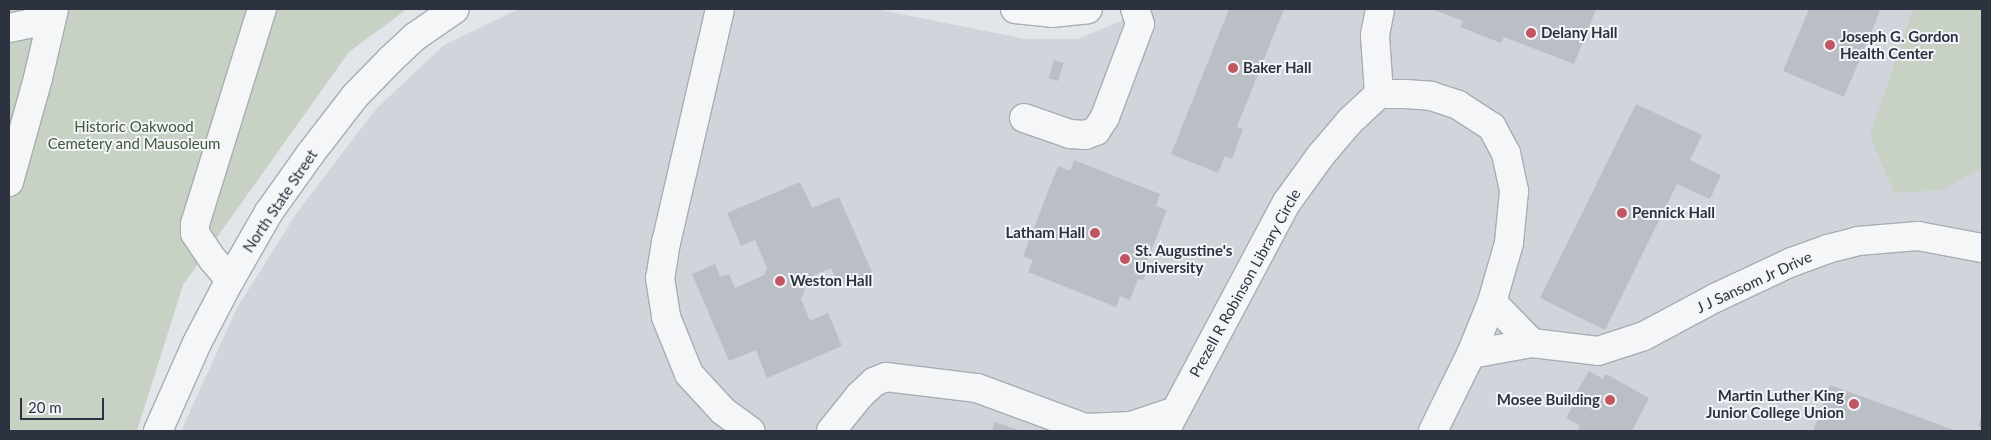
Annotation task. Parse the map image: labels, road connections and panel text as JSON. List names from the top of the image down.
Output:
{
  "streets": {
    "street": ["North State Street", "J J Sansom Jr Drive", "Prezell R Robinson Library Circle"]
  },
  "parks": ["Historic Oakwood Cemetery and Mausoleum"],
  "places": [
    "Delany Hall",
    "Joseph G. Gordon Health Center",
    "Baker Hall",
    "Pennick Hall",
    "Latham Hall",
    "St. Augustine's University",
    "Weston Hall",
    "Mosee Building",
    "Martin Luther King Junior College Union"
  ],
  "scale_bar": "20 m"
}
